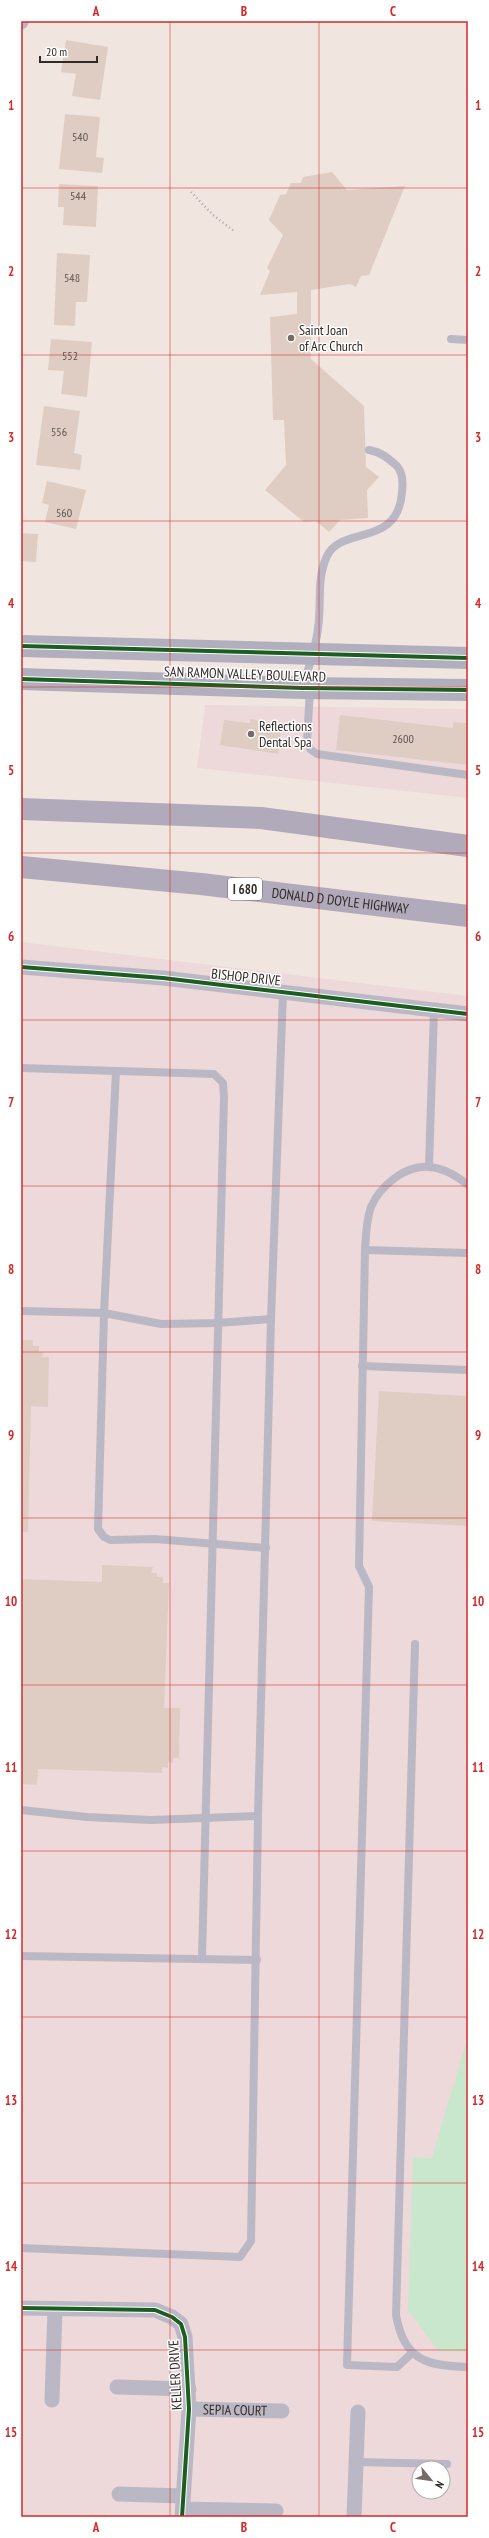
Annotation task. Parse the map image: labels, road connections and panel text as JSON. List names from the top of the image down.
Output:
{
  "streets": {
    "highway": ["I 680", "DONALD D DOYLE HIGHWAY"],
    "main road": ["SAN RAMON VALLEY BOULEVARD"],
    "street": ["BISHOP DRIVE", "KELLER DRIVE", "SEPIA COURT"]
  },
  "crossings": [
    ["KELLER DRIVE", "SEPIA COURT"]
  ],
  "places": ["Saint Joan of Arc Church", "Reflections Dental Spa"],
  "house_numbers": [
    "540",
    "544",
    "548",
    "552",
    "556",
    "560",
    "2600"
  ],
  "scale_bar": "20 m",
  "north": "bottom right",
  "grid": {
    "columns": ["A", "B", "C"],
    "rows": [
      "1",
      "2",
      "3",
      "4",
      "5",
      "6",
      "7",
      "8",
      "9",
      "10",
      "11",
      "12",
      "13",
      "14",
      "15"
    ]
  }
}
